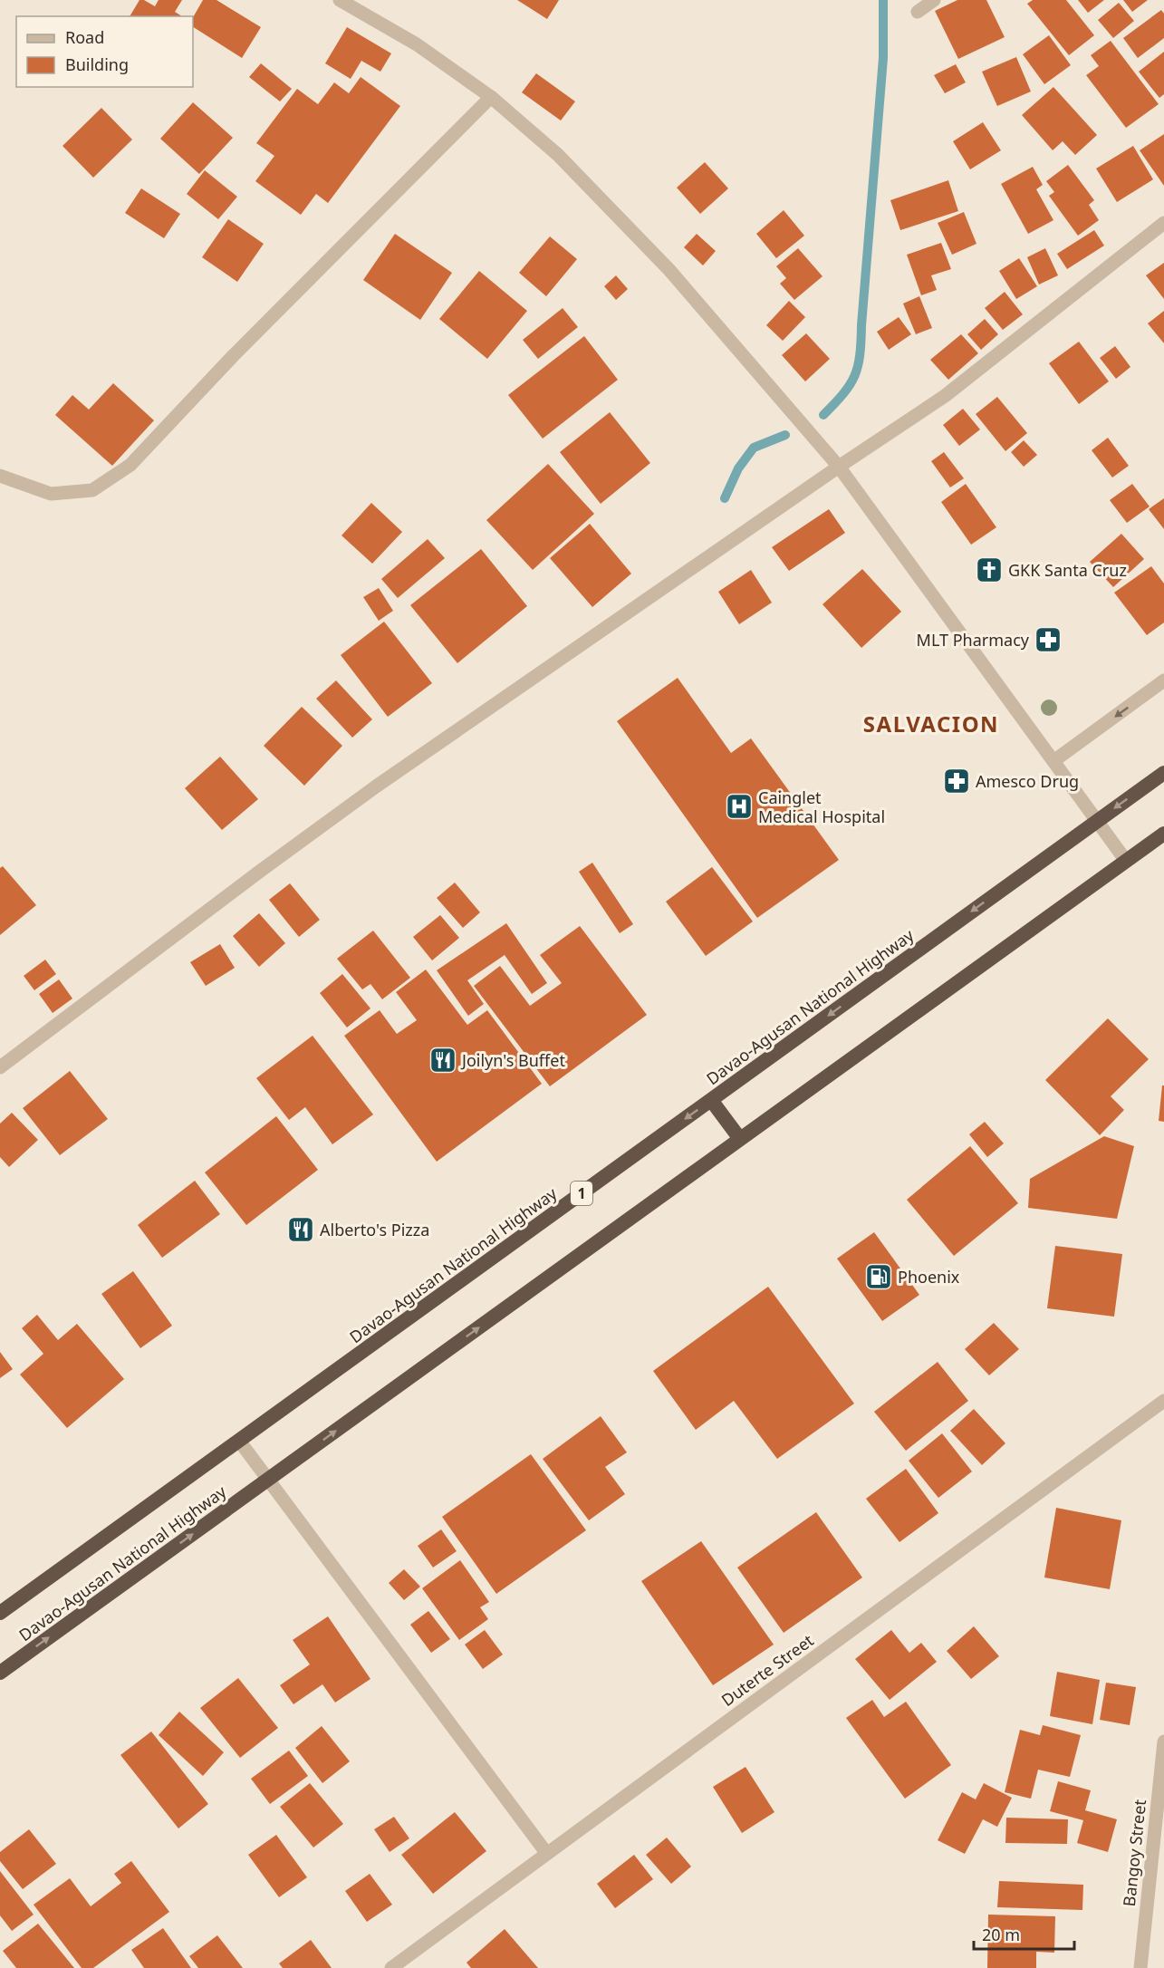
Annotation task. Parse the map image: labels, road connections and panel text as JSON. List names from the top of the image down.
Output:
{
  "streets": {
    "highway": ["Davao-Agusan National Highway", "1"],
    "street": ["Duterte Street", "Bangoy Street"]
  },
  "districts": ["SALVACION"],
  "places": {
    "church": ["GKK Santa Cruz"],
    "pharmacy": ["MLT Pharmacy", "Amesco Drug"],
    "hospital": ["Cainglet Medical Hospital"],
    "restaurant": ["Joilyn's Buffet", "Alberto's Pizza"],
    "fuel station": ["Phoenix"]
  },
  "legend": ["Road", "Building"],
  "scale_bar": "20 m"
}
